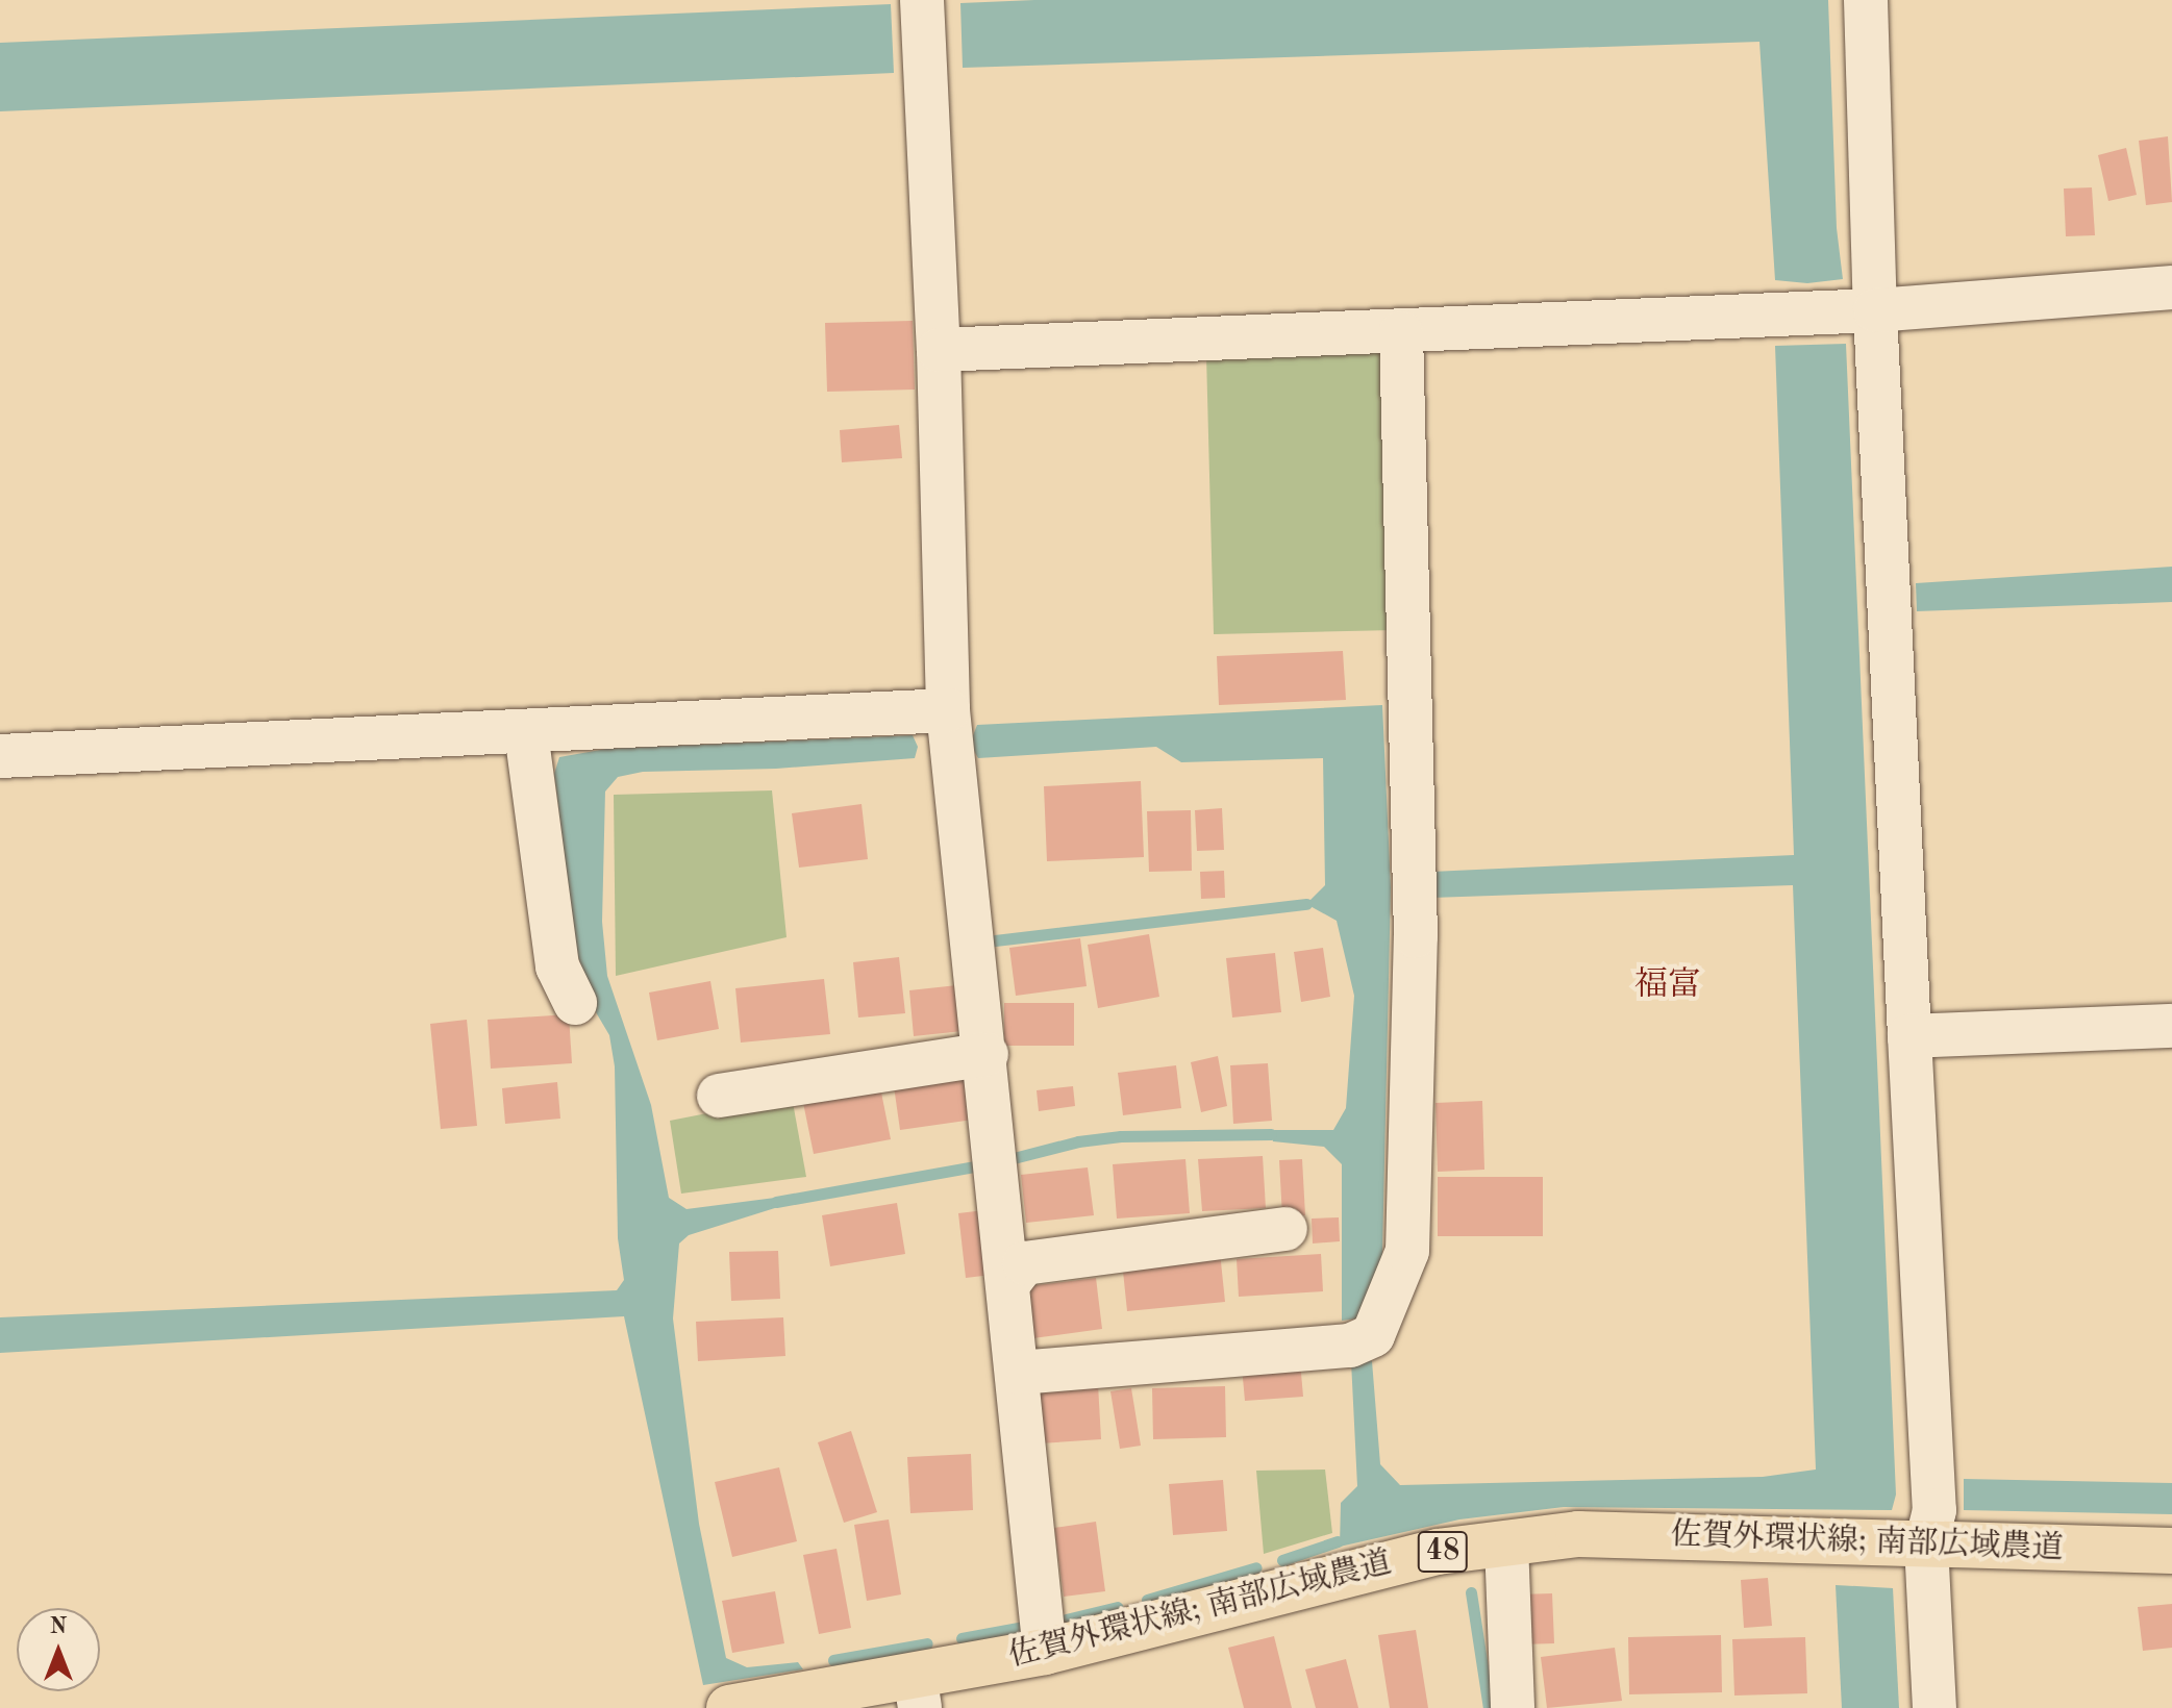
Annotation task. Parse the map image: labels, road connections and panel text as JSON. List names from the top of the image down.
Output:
{
  "streets": {
    "main road": ["佐賀外環状線; 南部広域農道", "48"]
  },
  "districts": ["福富"],
  "north": "top"
}
